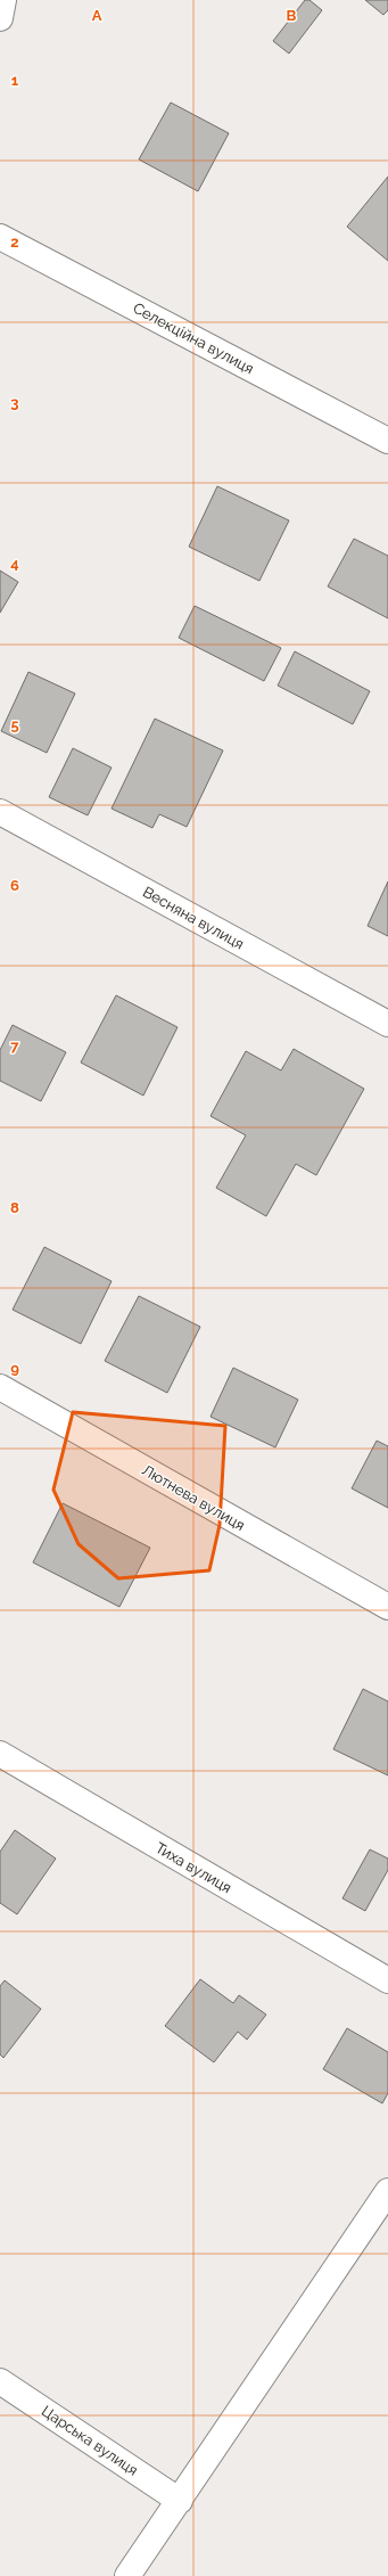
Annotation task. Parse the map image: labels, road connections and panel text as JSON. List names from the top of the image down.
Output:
{
  "streets": {
    "street": [
      "Селекційна вулиця",
      "Весняна вулиця",
      "Лютнева вулиця",
      "Тиха вулиця",
      "Царська вулиця"
    ]
  },
  "grid": {
    "columns": ["A", "B"],
    "rows": [
      "1",
      "2",
      "3",
      "4",
      "5",
      "6",
      "7",
      "8",
      "9"
    ]
  }
}
